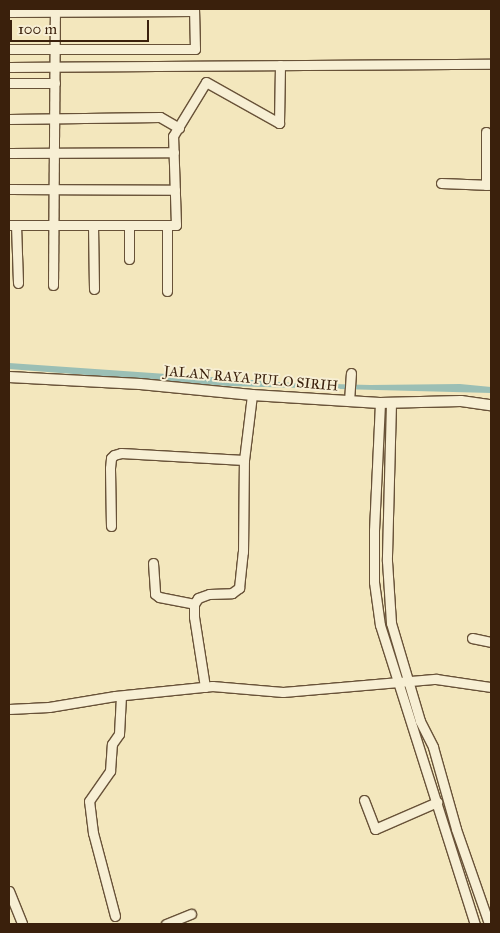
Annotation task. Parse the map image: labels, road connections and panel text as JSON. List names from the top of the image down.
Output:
{
  "streets": {
    "street": ["JALAN RAYA PULO SIRIH"]
  },
  "scale_bar": "100 m"
}
